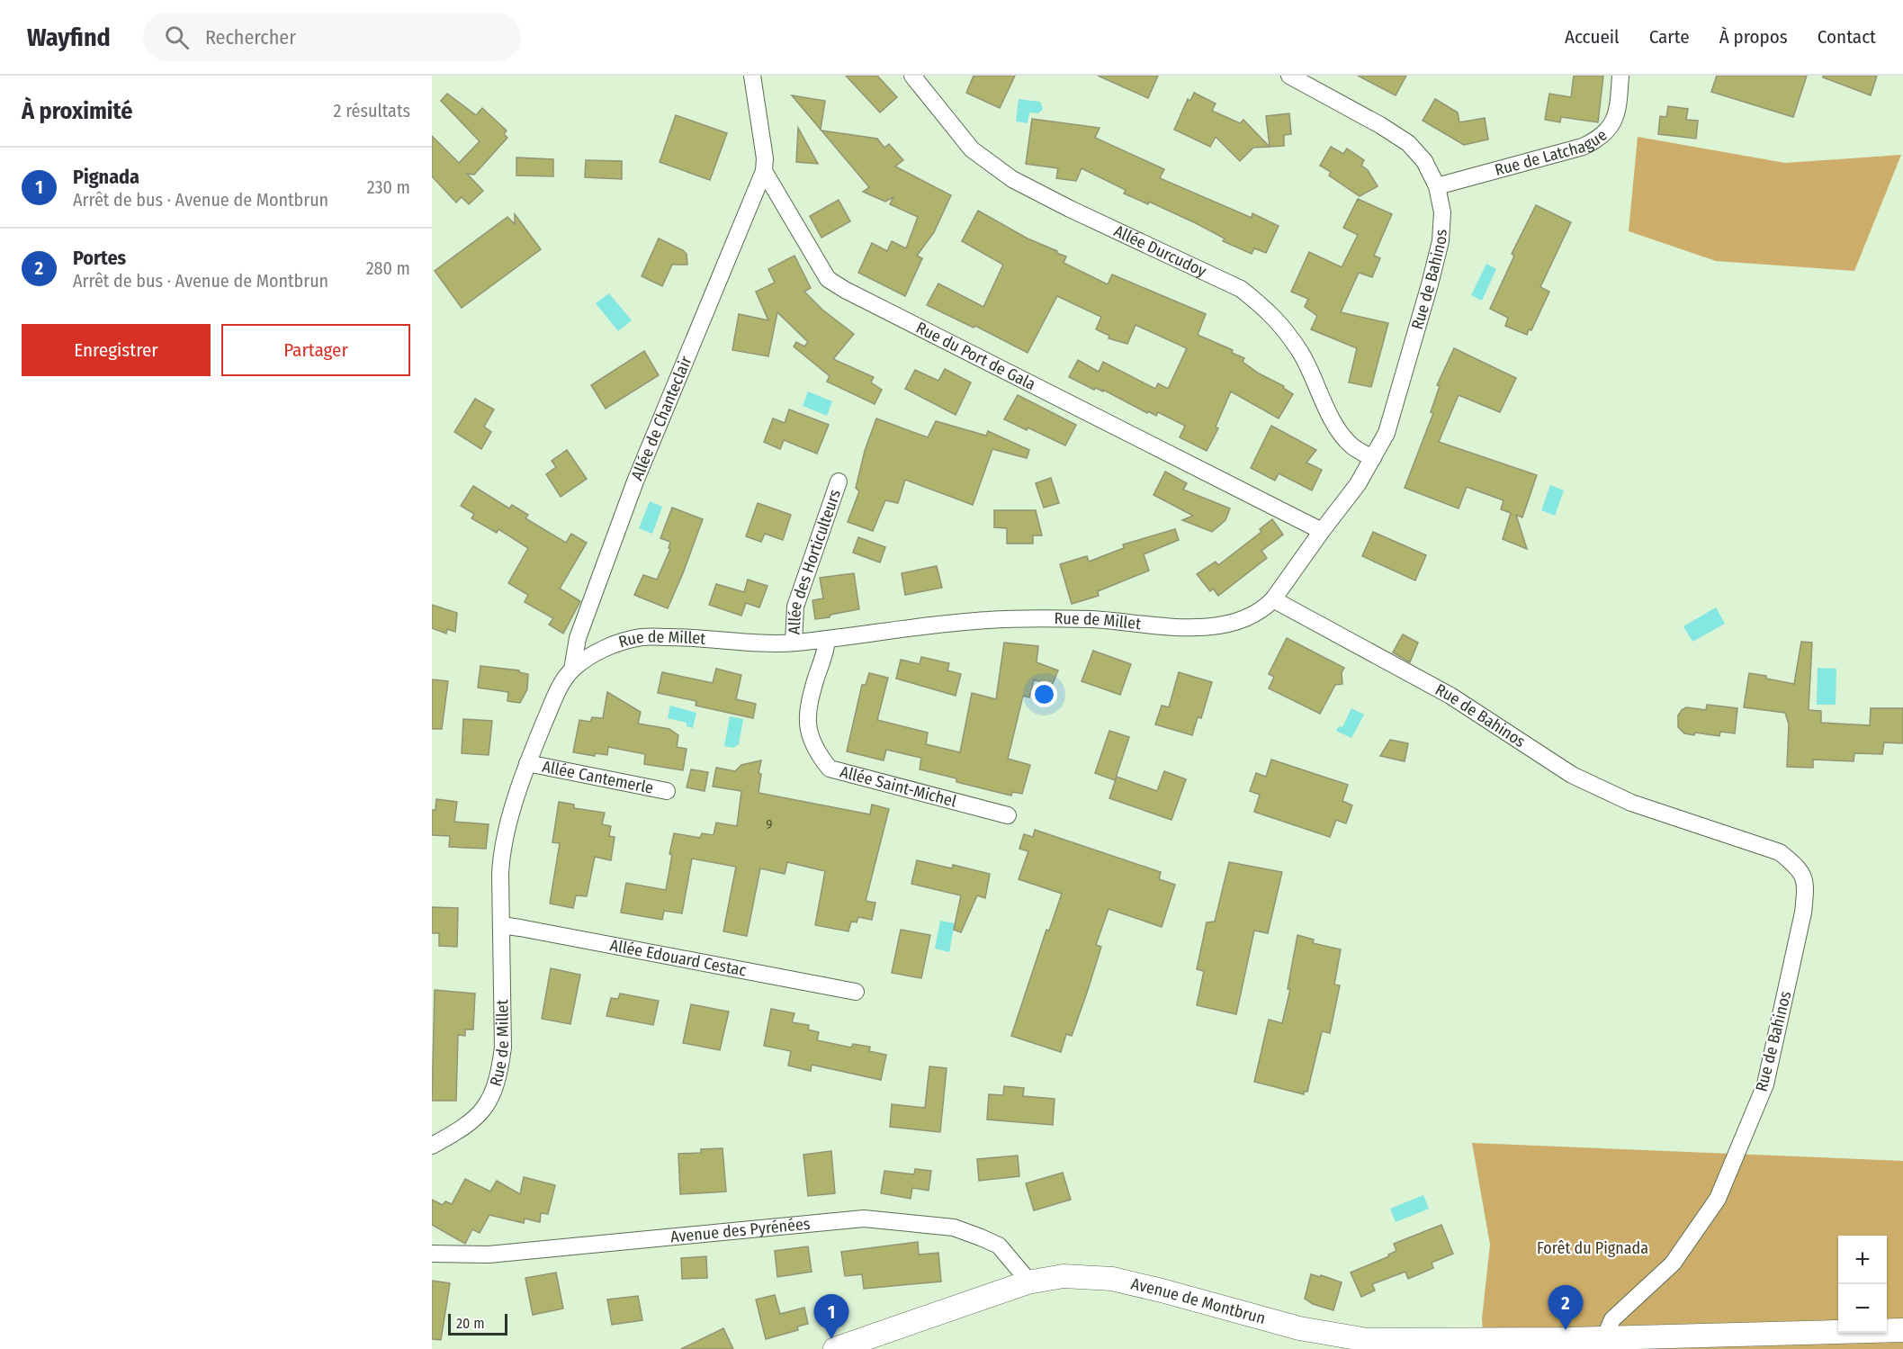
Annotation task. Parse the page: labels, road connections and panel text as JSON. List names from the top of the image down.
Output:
{
  "streets": {
    "street": [
      "Rue de Latchague",
      "Allée Durcudoy",
      "Rue de Bahinos",
      "Rue du Port de Gala",
      "Allée de Chanteclair",
      "Allée des Horticulteurs",
      "Rue de Millet",
      "Allée Cantemerle",
      "Allée Saint-Michel",
      "Allée Edouard Cestac",
      "Avenue des Pyrénées",
      "Avenue de Montbrun"
    ]
  },
  "crossings": [
    ["Rue de Latchague", "Rue de Bahinos"],
    ["Allée Durcudoy", "Rue de Bahinos"],
    ["Rue de Bahinos", "Rue du Port de Gala"],
    ["Rue de Bahinos", "Rue de Millet"],
    ["Rue de Bahinos", "Avenue de Montbrun"],
    ["Rue du Port de Gala", "Allée de Chanteclair"],
    ["Allée de Chanteclair", "Rue de Millet"],
    ["Allée des Horticulteurs", "Rue de Millet"],
    ["Rue de Millet", "Allée Cantemerle"],
    ["Rue de Millet", "Allée Saint-Michel"],
    ["Rue de Millet", "Allée Edouard Cestac"],
    ["Avenue des Pyrénées", "Avenue de Montbrun"]
  ],
  "parks": ["Forêt du Pignada"],
  "house_numbers": ["9"],
  "scale_bar": "20 m",
  "page": {
    "header": "Wayfind",
    "search": "Rechercher",
    "nav": [
      "Accueil",
      "Carte",
      "À propos",
      "Contact"
    ],
    "heading": ["À proximité", "2 résultats"],
    "list": [
      {
        "mark": "1",
        "name": "Pignada",
        "note": "Arrêt de bus · Avenue de Montbrun",
        "value": "230 m"
      },
      {
        "mark": "2",
        "name": "Portes",
        "note": "Arrêt de bus · Avenue de Montbrun",
        "value": "280 m"
      }
    ],
    "buttons": ["Enregistrer", "Partager"],
    "map_buttons": ["+", "−"],
    "pins": ["2", "1"],
    "scale": "20 m"
  }
}
